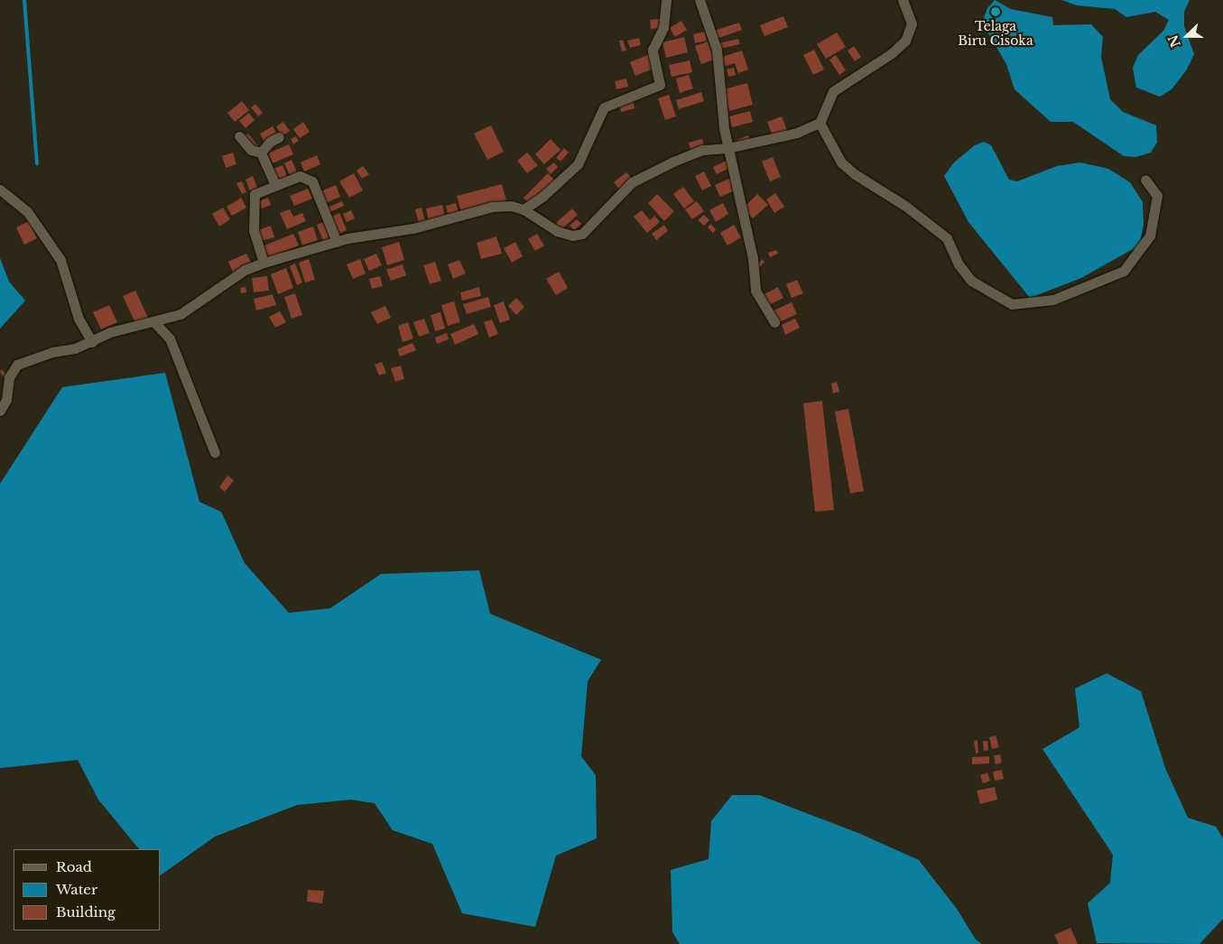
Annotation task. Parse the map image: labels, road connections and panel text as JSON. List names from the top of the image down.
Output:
{
  "places": ["Telaga Biru Cisoka"],
  "legend": ["Road", "Water", "Building"],
  "north": "left"
}
